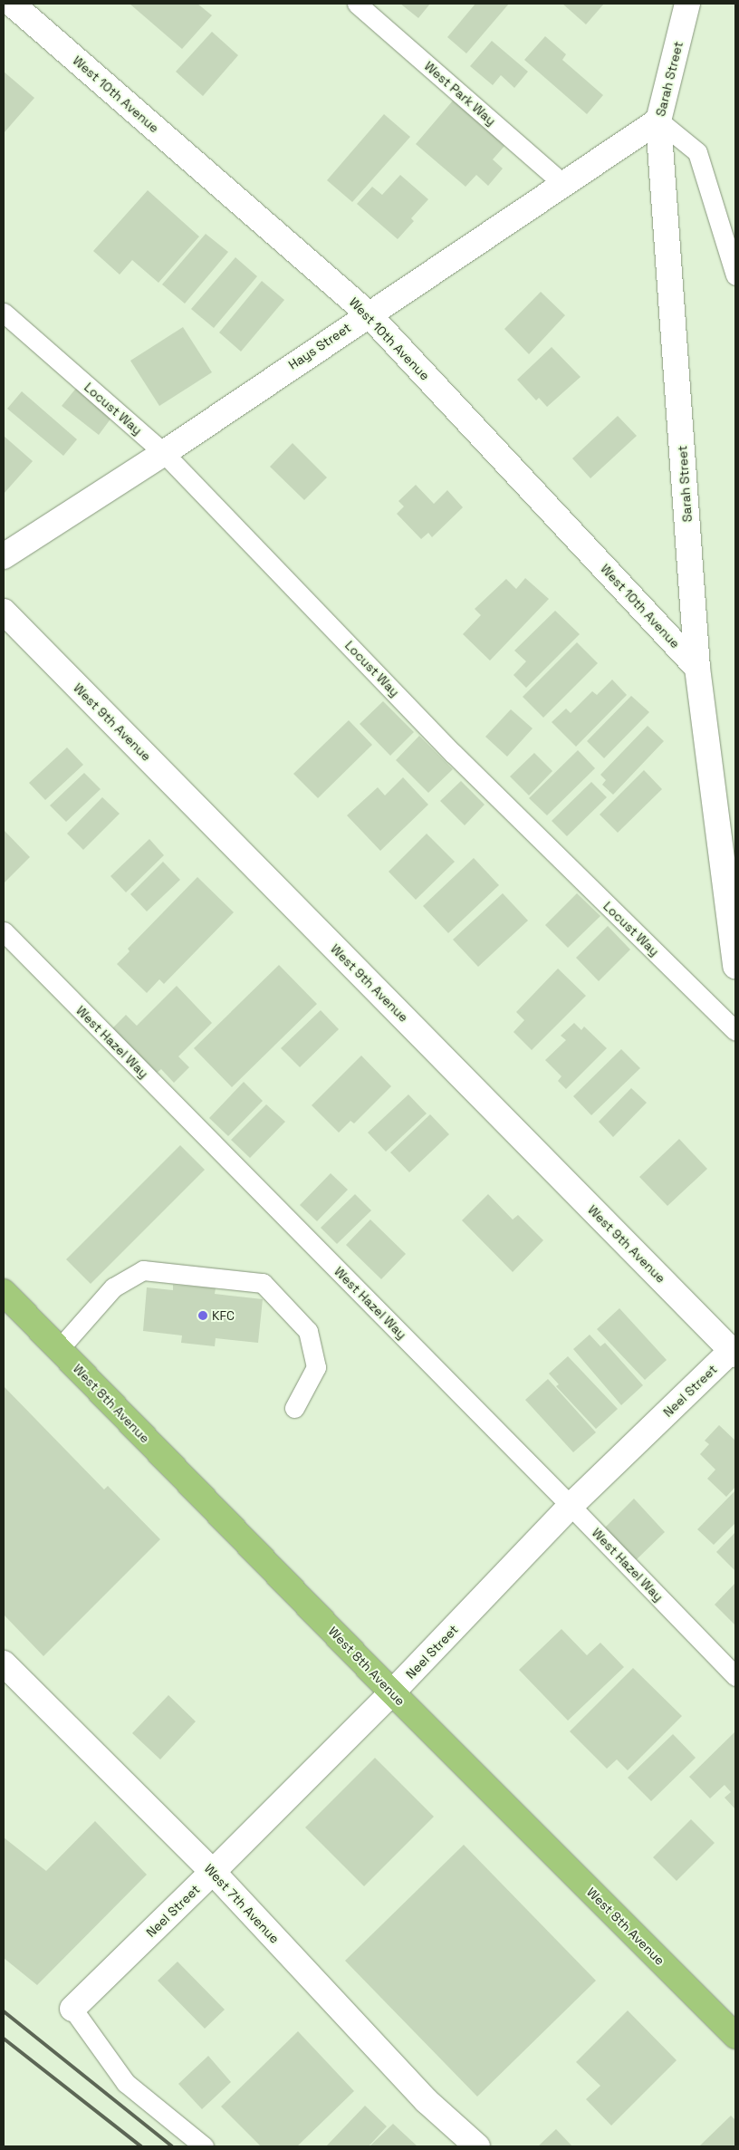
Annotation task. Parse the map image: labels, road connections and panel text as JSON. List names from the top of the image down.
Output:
{
  "streets": {
    "main road": ["West 8th Avenue"],
    "street": [
      "Sarah Street",
      "West 10th Avenue",
      "Hays Street",
      "West 9th Avenue",
      "Neel Street",
      "West 7th Avenue"
    ],
    "lane": ["West Park Way", "Locust Way", "West Hazel Way"]
  },
  "crossings": [
    ["Sarah Street", "West 10th Avenue"],
    ["Sarah Street", "Hays Street"],
    ["West Park Way", "Hays Street"],
    ["West 10th Avenue", "Hays Street"],
    ["Hays Street", "Locust Way"],
    ["West 9th Avenue", "Neel Street"],
    ["West Hazel Way", "Neel Street"],
    ["Neel Street", "West 8th Avenue"],
    ["Neel Street", "West 7th Avenue"]
  ],
  "places": ["KFC"]
}
